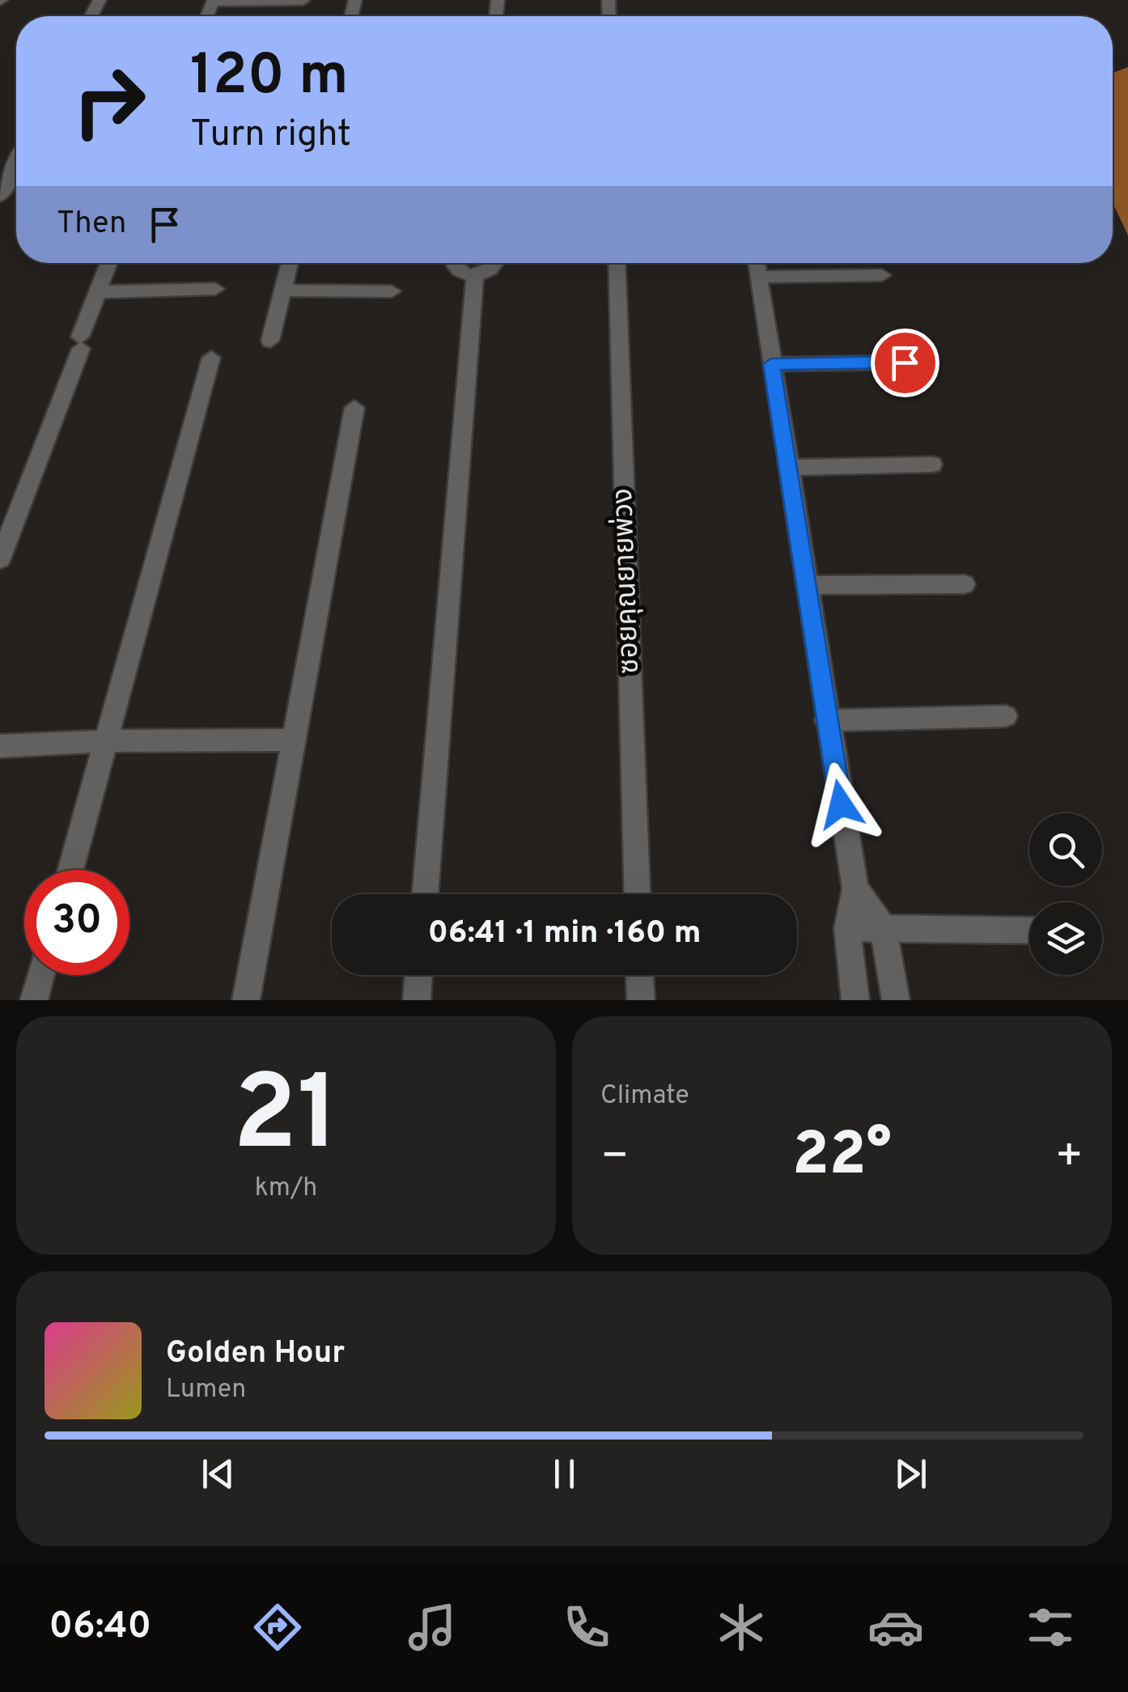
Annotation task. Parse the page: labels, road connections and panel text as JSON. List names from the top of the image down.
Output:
{
  "streets": {
    "street": ["ซอยคุณยายพ่วง"]
  },
  "page": {
    "turn": ["120 m", "Turn right"],
    "then": "Then",
    "limit": "30",
    "trip": "06:41 · 1 min · 160 m",
    "tile": [
      ["21", "km/h"],
      "Climate"
    ],
    "heat": ["−", "22°", "+"],
    "song": ["Golden Hour", "Lumen"],
    "tabs": "06:40"
  }
}
